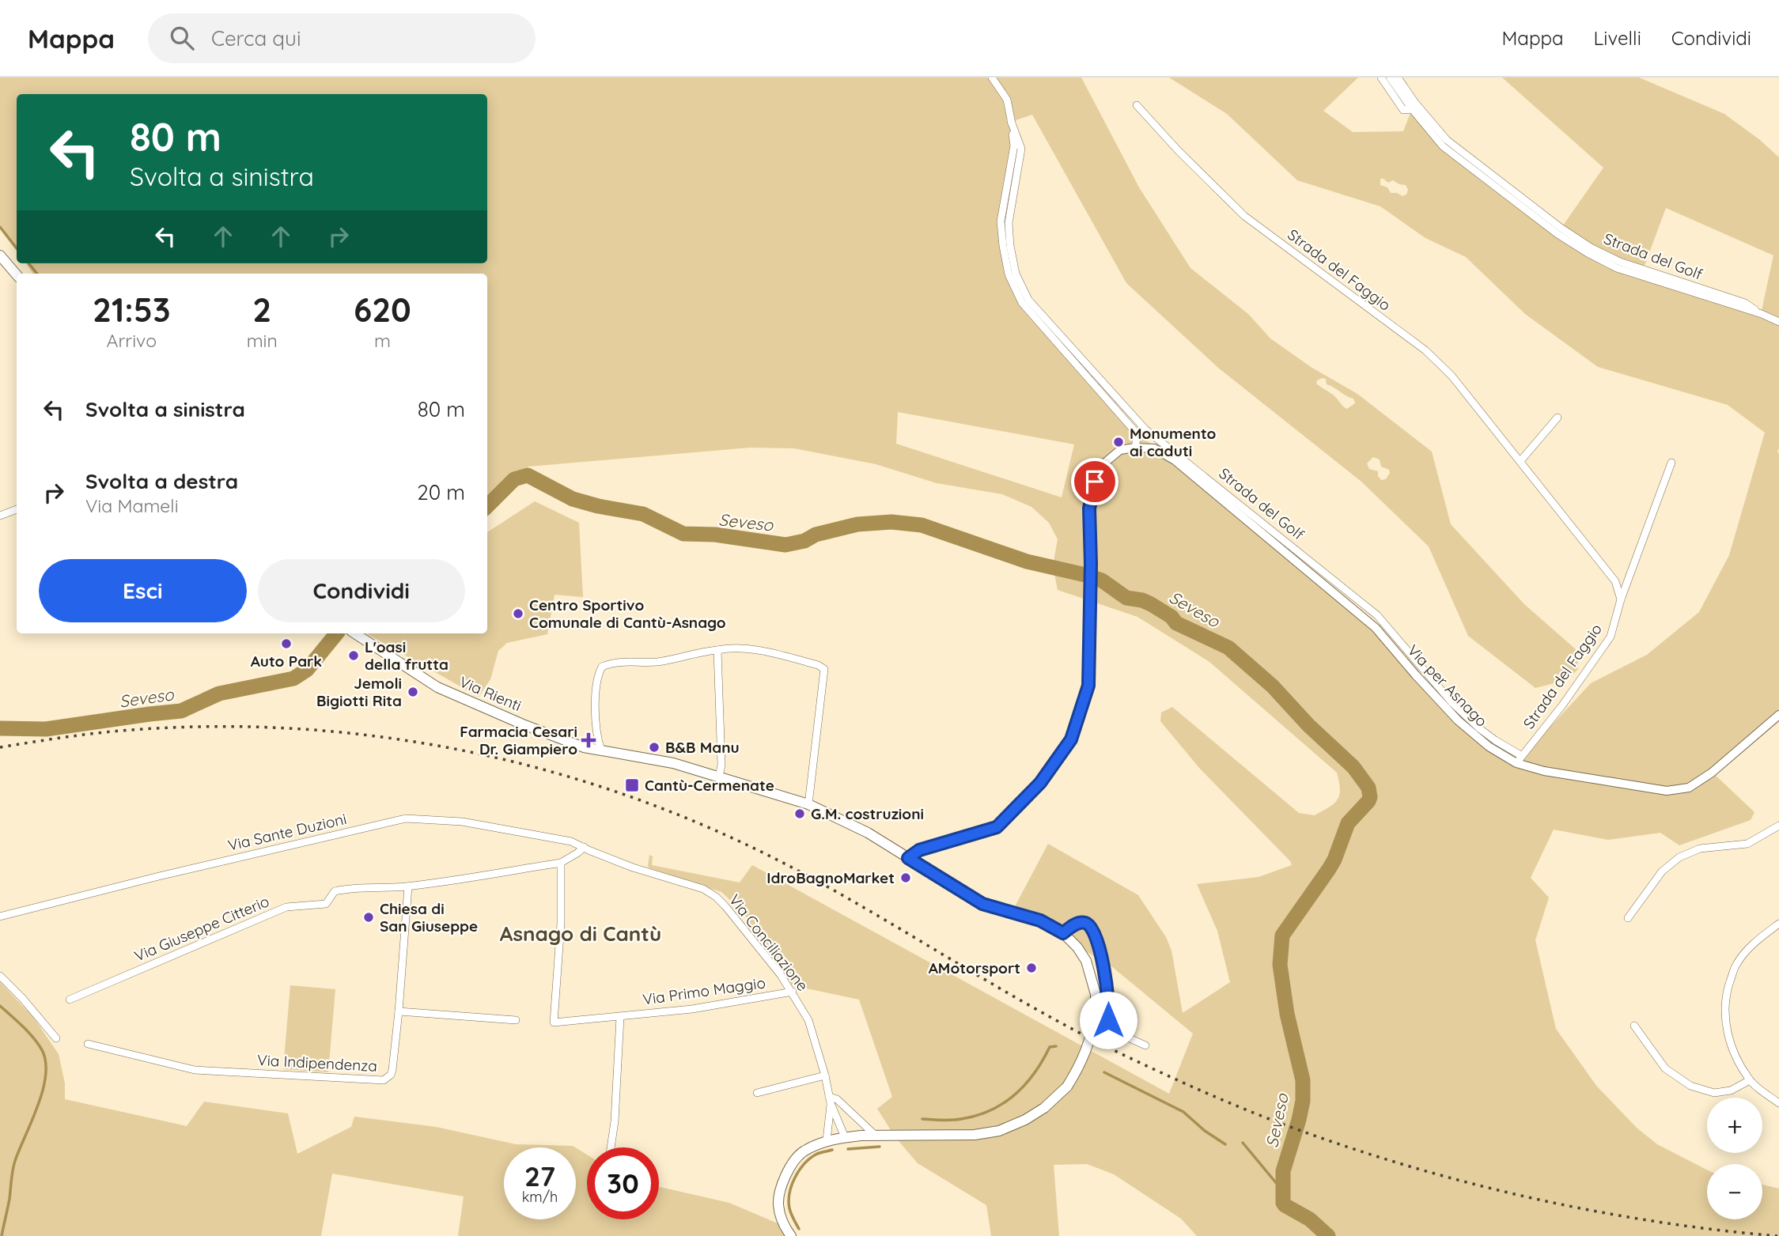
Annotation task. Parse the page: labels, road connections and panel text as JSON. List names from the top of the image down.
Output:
{
  "streets": {
    "main road": ["Via Rienti"],
    "street": [
      "Strada del Golf",
      "Strada del Faggio",
      "Via per Asnago",
      "Via Sante Duzioni",
      "Via Giuseppe Citterio",
      "Via Conciliazione",
      "Via Primo Maggio",
      "Via Indipendenza"
    ]
  },
  "crossings": [
    ["Strada del Golf", "Strada del Faggio"],
    ["Strada del Golf", "Via per Asnago"],
    ["Strada del Faggio", "Via per Asnago"],
    ["Via Sante Duzioni", "Via Conciliazione"],
    ["Via Giuseppe Citterio", "Via Indipendenza"],
    ["Via Conciliazione", "Via Primo Maggio"]
  ],
  "districts": ["Asnago di Cantù"],
  "water": ["Seveso"],
  "places": {
    "other": [
      "Monumento ai caduti",
      "Centro Sportivo Comunale di Cantù-Asnago",
      "Auto Park",
      "L'oasi della frutta",
      "Jemoli Bigiotti Rita",
      "B&B Manu",
      "G.M. costruzioni",
      "IdroBagnoMarket",
      "Chiesa di San Giuseppe",
      "AMotorsport"
    ],
    "health": ["Farmacia Cesari Dr. Giampiero"],
    "transit": ["Cantù-Cermenate"]
  },
  "page": {
    "header": "Mappa",
    "search": "Cerca qui",
    "nav": ["Mappa", "Livelli", "Condividi"],
    "turn": ["80 m", "Svolta a sinistra"],
    "eta": [
      "21:53",
      "Arrivo",
      "2",
      "min",
      "620",
      "m"
    ],
    "list": [
      {
        "name": "Svolta a sinistra",
        "value": "80 m"
      },
      {
        "name": "Svolta a destra",
        "note": "Via Mameli",
        "value": "20 m"
      }
    ],
    "buttons": ["Esci", "Condividi"],
    "map_buttons": ["+", "−"],
    "speed": "27 km/h",
    "limit": "30"
  }
}
